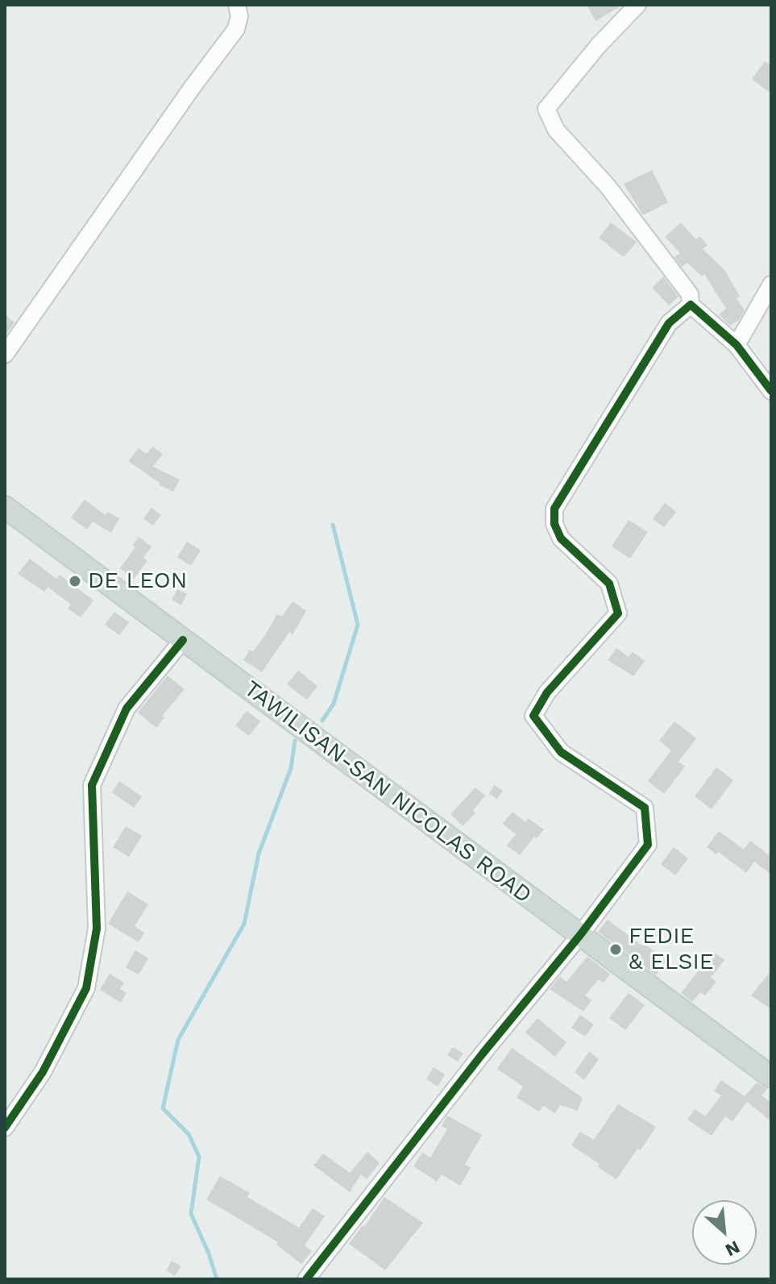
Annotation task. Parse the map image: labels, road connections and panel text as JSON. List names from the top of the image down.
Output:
{
  "streets": {
    "main road": ["TAWILISAN-SAN NICOLAS ROAD"]
  },
  "places": ["DE LEON", "FEDIE & ELSIE"],
  "north": "bottom right"
}
